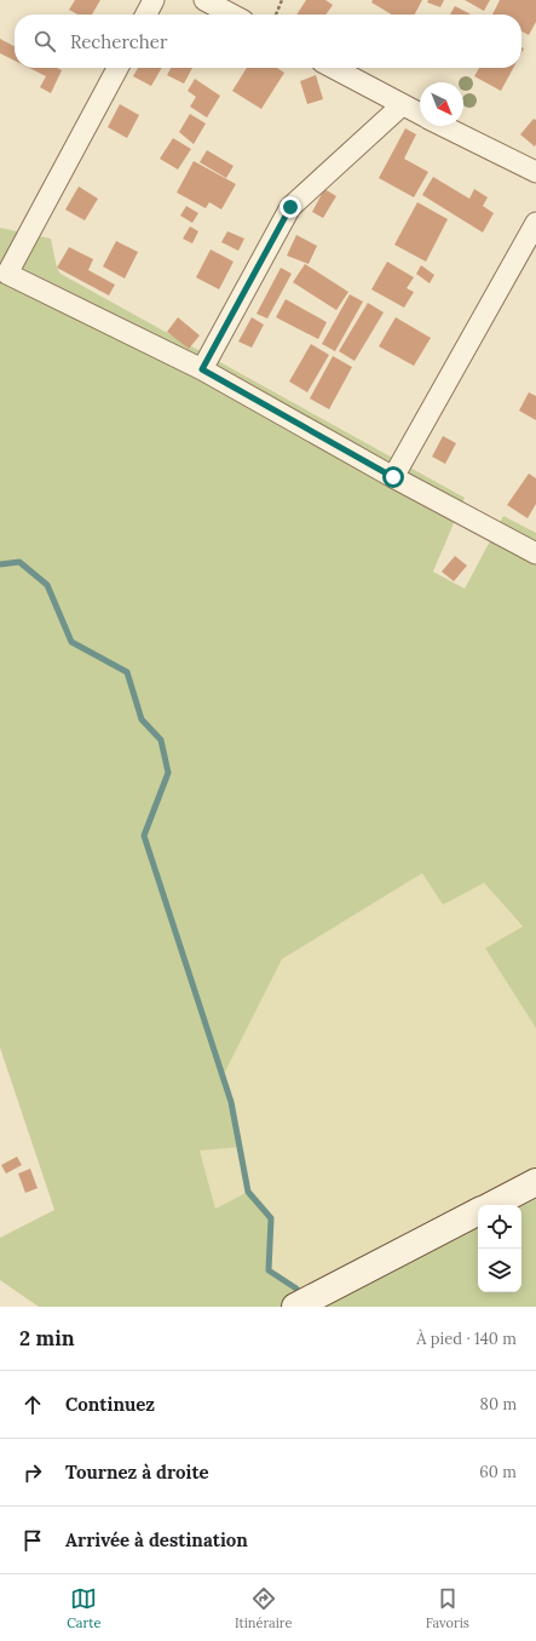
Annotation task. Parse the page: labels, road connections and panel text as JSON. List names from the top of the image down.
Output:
{
  "north": "bottom right",
  "page": {
    "search": "Rechercher",
    "heading": ["2 min", "À pied · 140 m"],
    "list": [
      ["Continuez", "80 m"],
      ["Tournez à droite", "60 m"],
      "Arrivée à destination"
    ],
    "nav": ["Carte", "Itinéraire", "Favoris"]
  }
}
